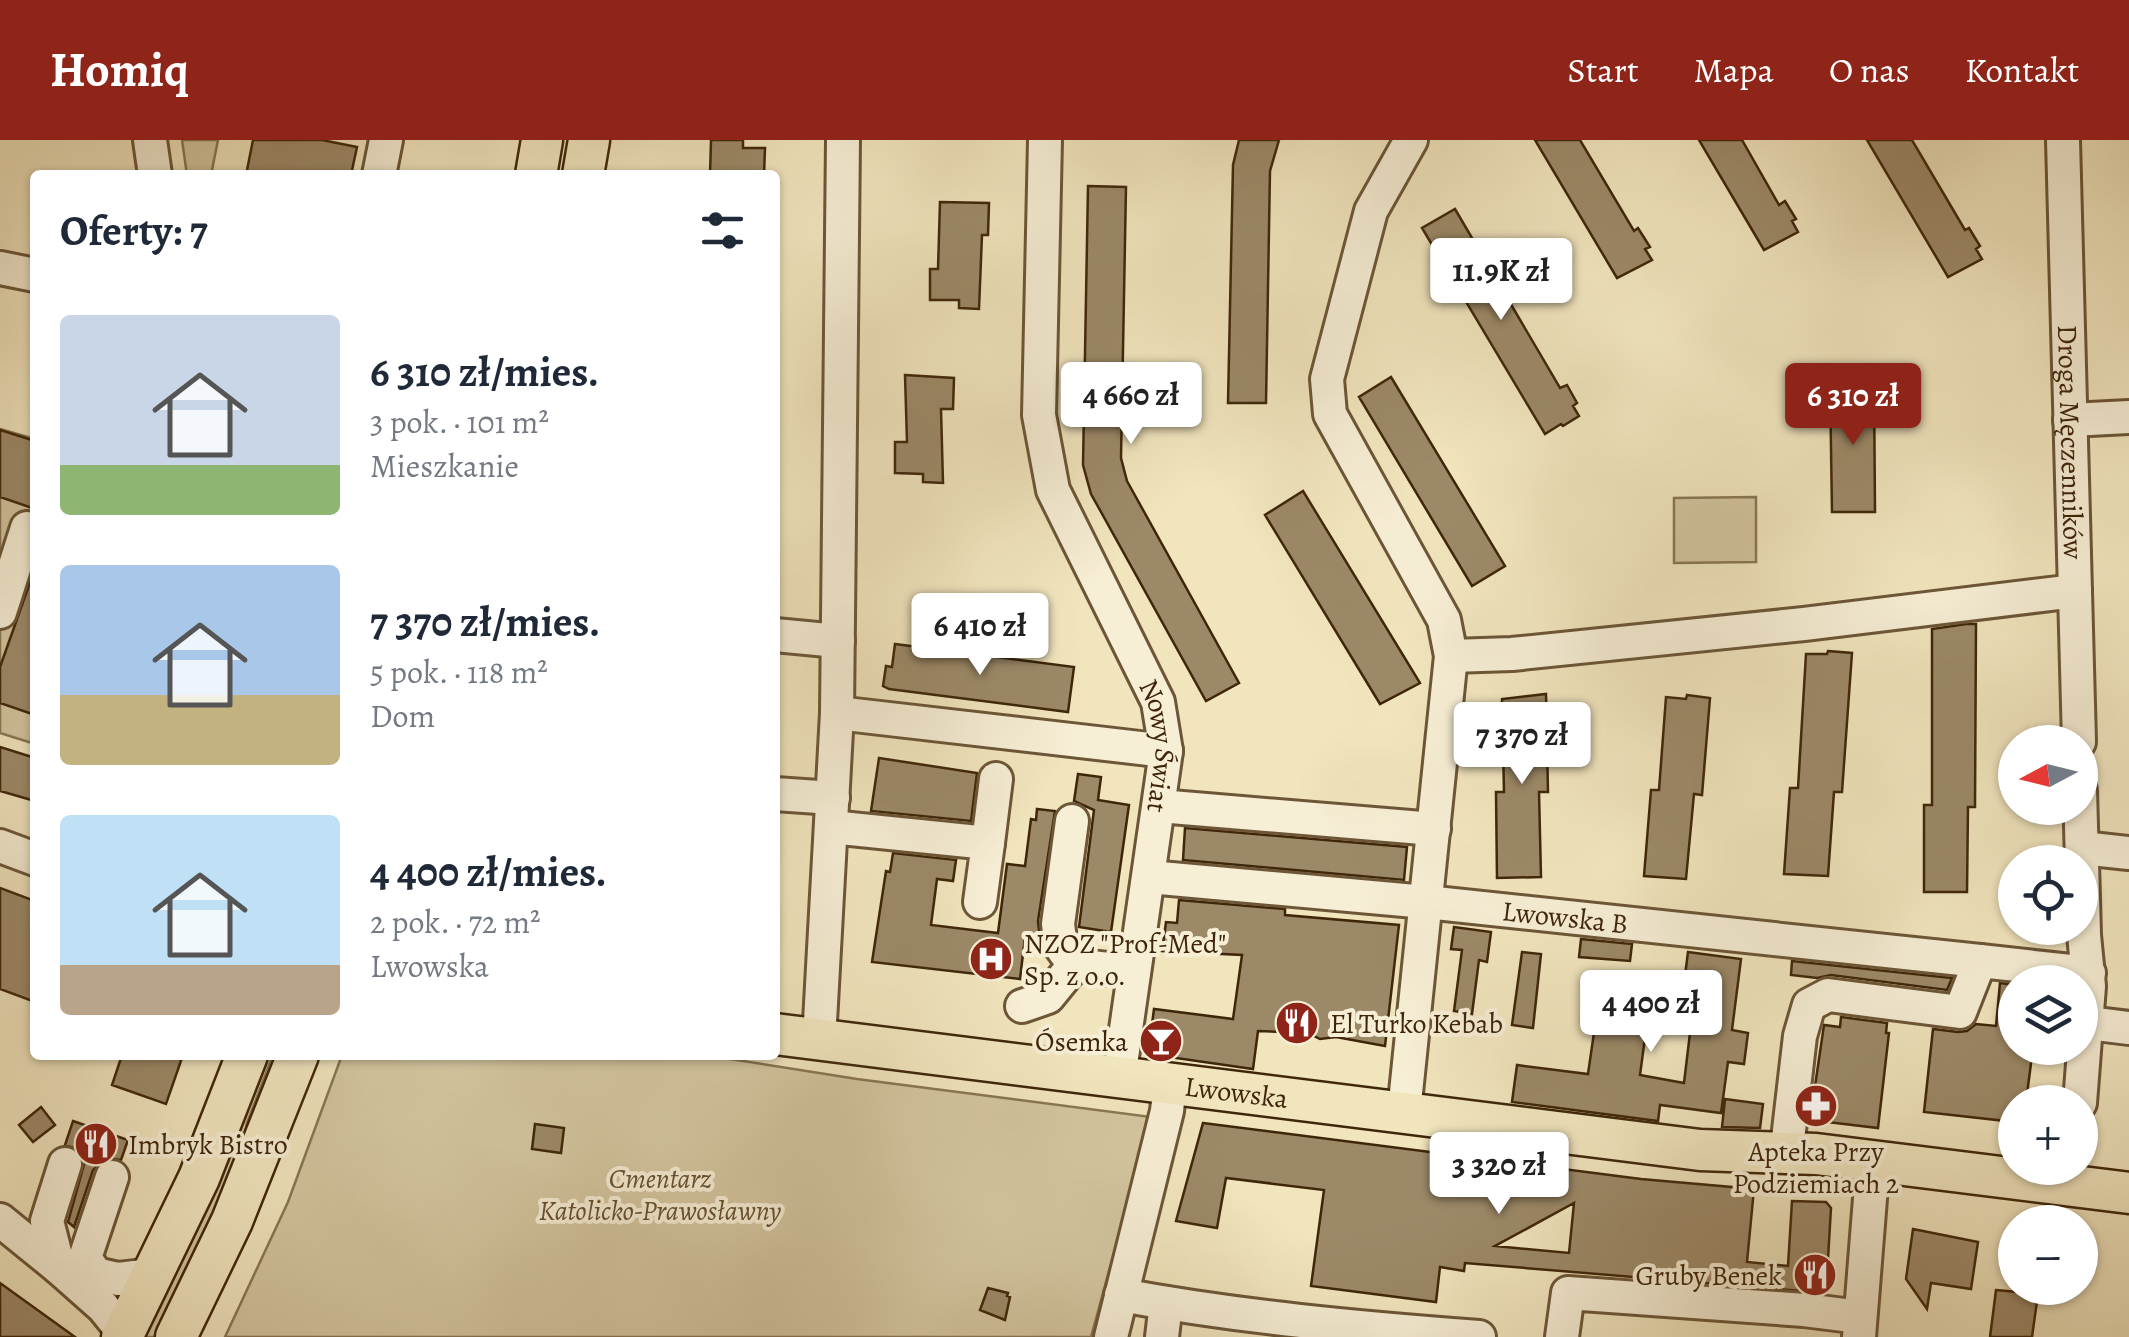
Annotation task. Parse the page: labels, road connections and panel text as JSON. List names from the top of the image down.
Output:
{
  "streets": {
    "main road": ["Lwowska"],
    "street": ["Droga Męczenników", "Nowy Świat", "Lwowska B"]
  },
  "crossings": [
    ["Nowy Świat", "Lwowska B"],
    ["Nowy Świat", "Lwowska"]
  ],
  "parks": ["Cmentarz Katolicko-Prawosławny"],
  "places": {
    "hospital": ["NZOZ \"Prof-Med\" Sp. z o.o."],
    "restaurant": ["El Turko Kebab", "Imbryk Bistro", "Gruby Benek"],
    "bar": ["Ósemka"],
    "pharmacy": ["Apteka Przy Podziemiach 2"]
  },
  "north": "left",
  "page": {
    "header": "Homiq",
    "nav": [
      "Start",
      "Mapa",
      "O nas",
      "Kontakt"
    ],
    "heading": "Oferty: 7",
    "price": [
      "11.9K zł",
      "4 660 zł",
      "6 310 zł",
      "6 410 zł",
      "7 370 zł",
      "4 400 zł",
      "3 320 zł"
    ],
    "list": [
      {
        "name": "6 310 zł/mies.",
        "note": "3 pok. · 101 m² · Mieszkanie"
      },
      {
        "name": "7 370 zł/mies.",
        "note": "5 pok. · 118 m² · Dom"
      },
      {
        "name": "4 400 zł/mies.",
        "note": "2 pok. · 72 m² · Lwowska"
      }
    ],
    "map_buttons": ["+", "−"]
  }
}
